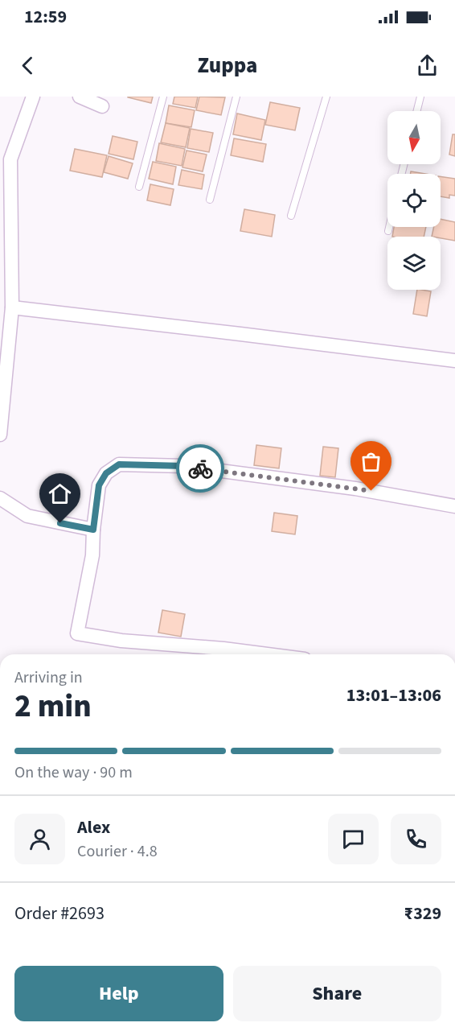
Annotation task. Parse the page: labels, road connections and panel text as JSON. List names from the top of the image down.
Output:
{
  "north": "bottom",
  "page": {
    "status": "12:59",
    "header": "Zuppa",
    "heading": ["2 min", "Arriving in", "13:01–13:06"],
    "panel": [
      "Alex",
      "Courier · 4.8",
      "Order #2693",
      "₹329"
    ],
    "bar": "On the way · 90 m",
    "buttons": ["Help", "Share"]
  }
}
